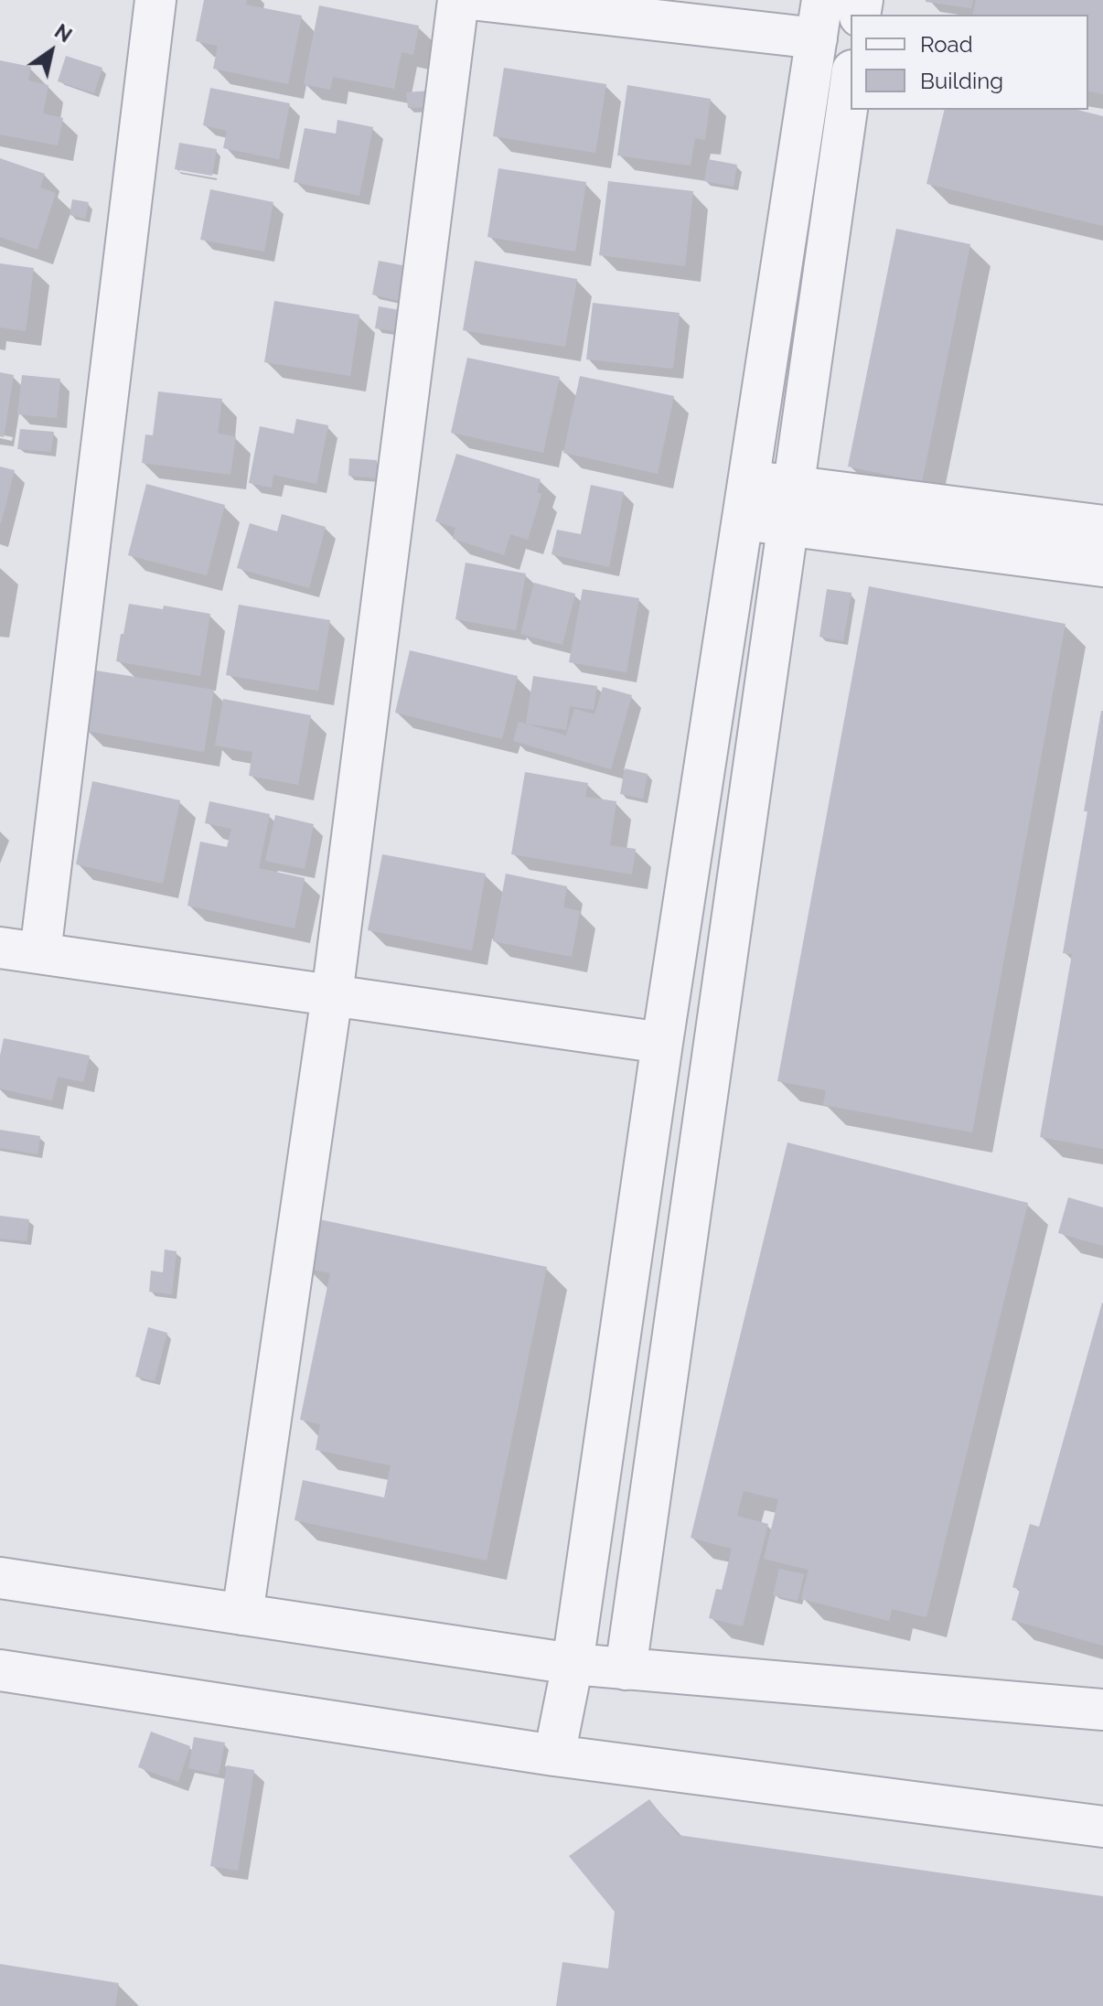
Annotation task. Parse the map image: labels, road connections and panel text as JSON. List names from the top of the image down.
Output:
{
  "legend": ["Road", "Building"],
  "north": "top right"
}
